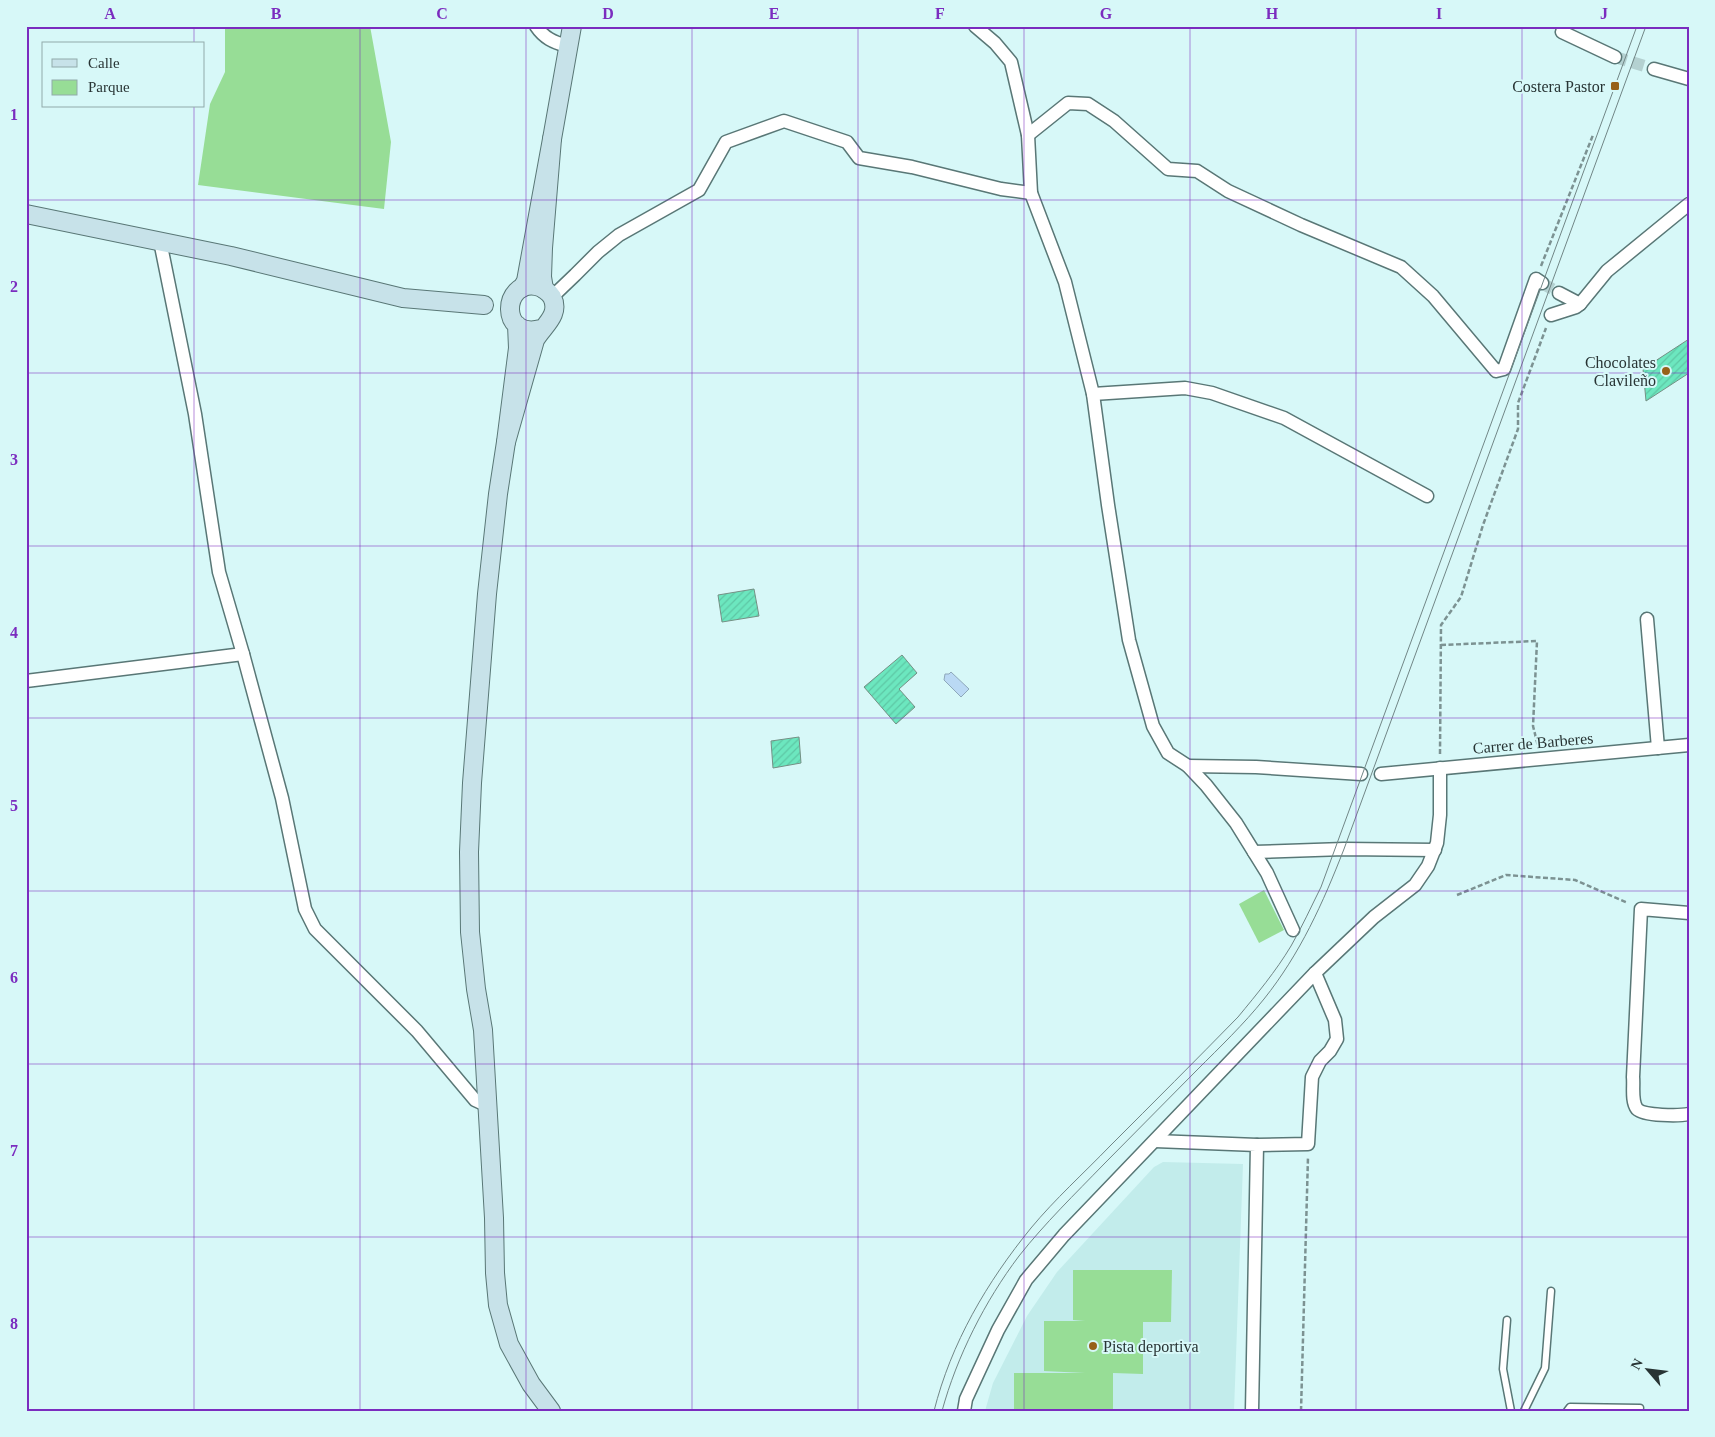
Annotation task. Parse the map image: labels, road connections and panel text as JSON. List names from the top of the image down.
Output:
{
  "streets": {
    "street": ["Carrer de Barberes"]
  },
  "places": {
    "transit": ["Costera Pastor"],
    "other": ["Chocolates Clavileño", "Pista deportiva"]
  },
  "legend": ["Calle", "Parque"],
  "north": "top left",
  "grid": {
    "columns": [
      "A",
      "B",
      "C",
      "D",
      "E",
      "F",
      "G",
      "H",
      "I",
      "J"
    ],
    "rows": [
      "1",
      "2",
      "3",
      "4",
      "5",
      "6",
      "7",
      "8"
    ]
  }
}
